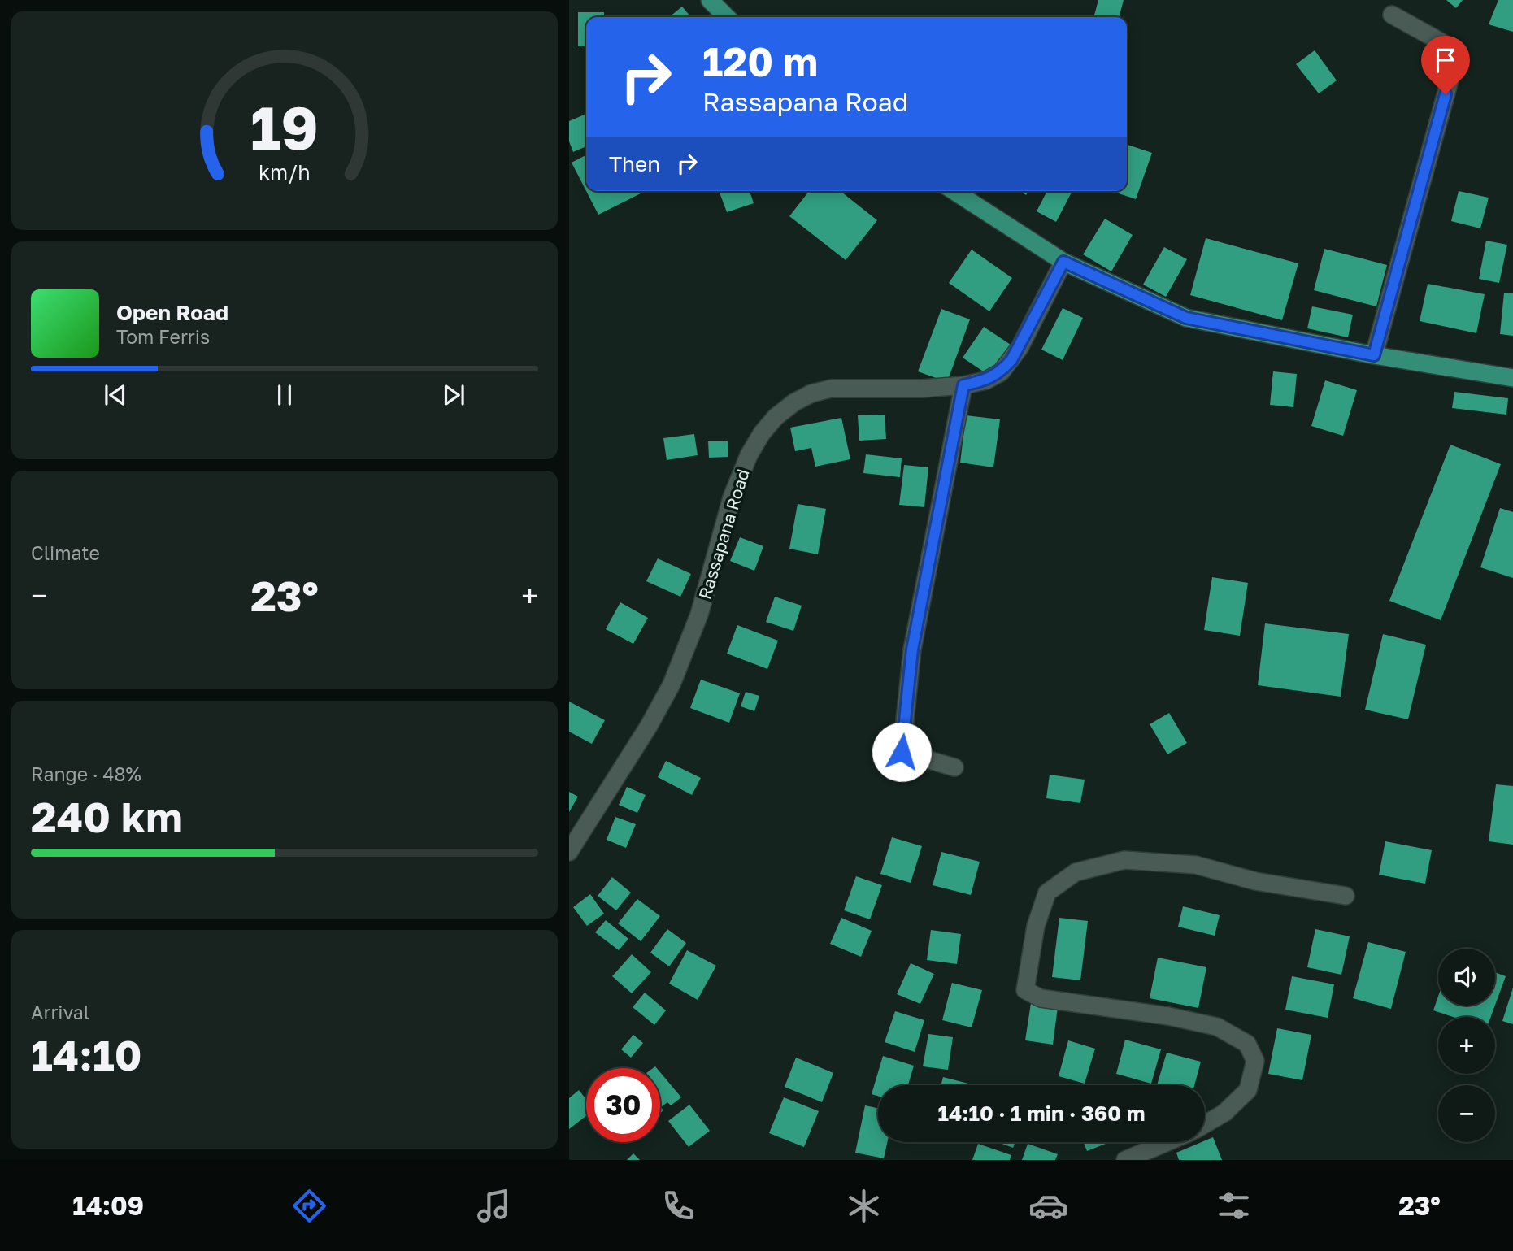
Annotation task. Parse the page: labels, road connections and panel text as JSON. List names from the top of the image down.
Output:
{
  "streets": {
    "street": ["Rassapana Road"]
  },
  "page": {
    "turn": ["120 m", "Rassapana Road"],
    "then": "Then",
    "song": ["Open Road", "Tom Ferris"],
    "tile": [
      "Climate",
      ["Range · 48%", "240 km"],
      ["Arrival", "14:10"]
    ],
    "heat": ["−", "23°", "+"],
    "map_buttons": ["+", "−"],
    "limit": "30",
    "trip": "14:10 · 1 min · 360 m",
    "tabs": ["14:09", "23°"],
    "gauge": ["19", "km/h"]
  }
}
